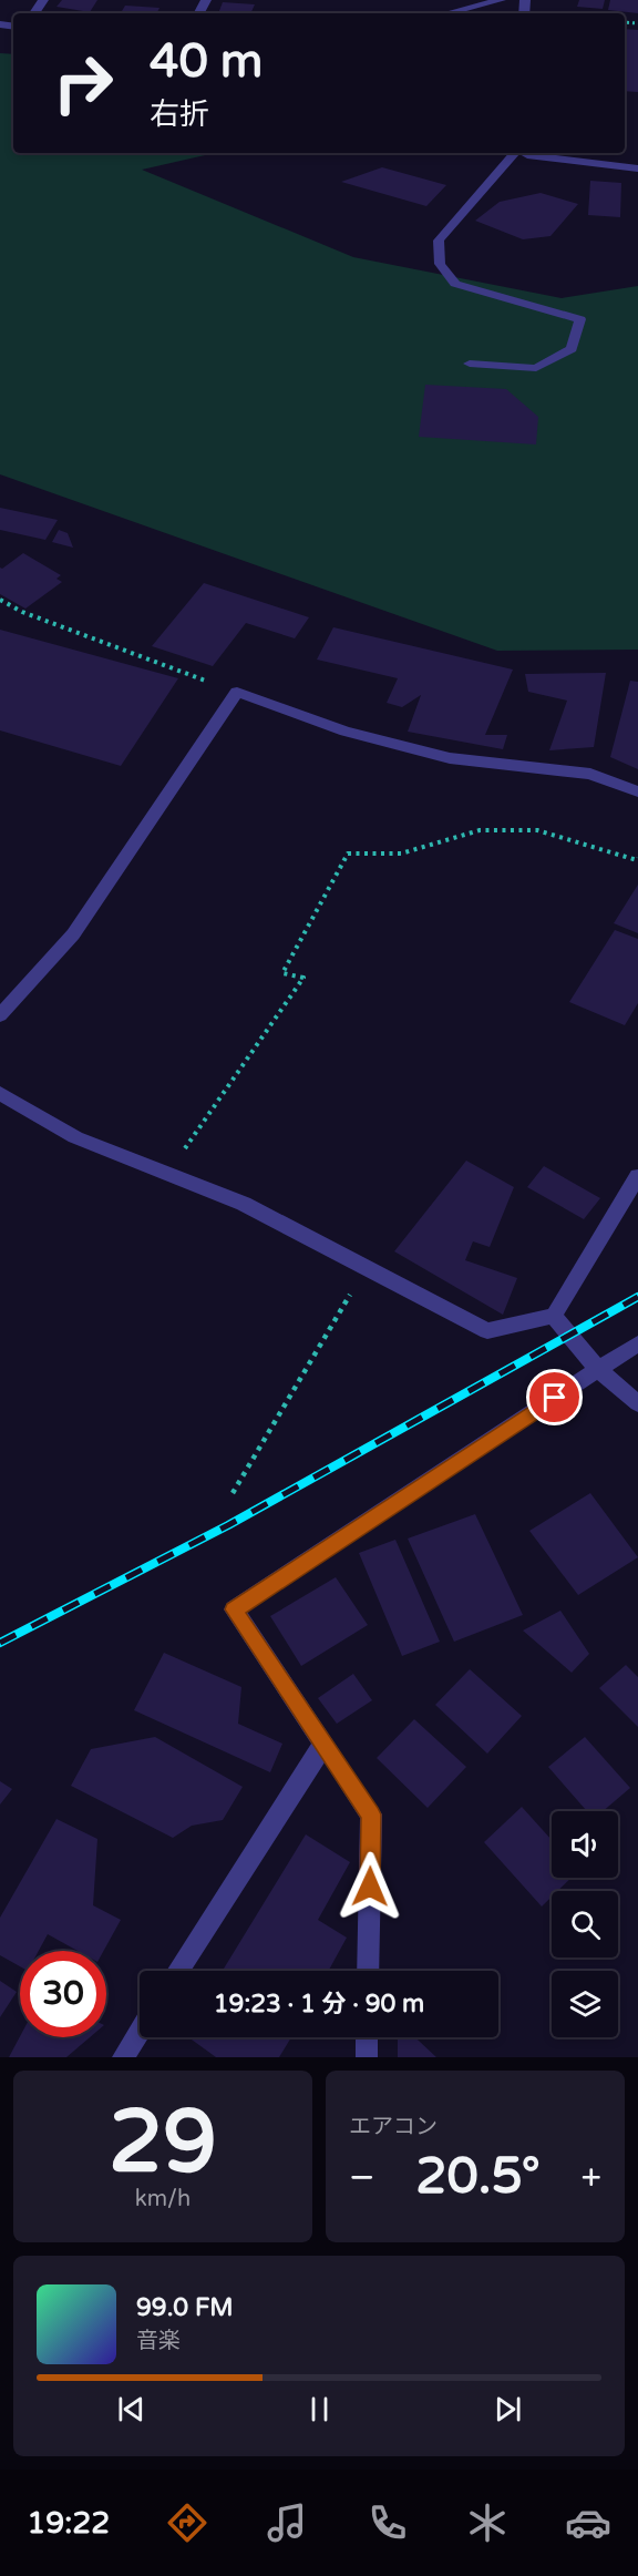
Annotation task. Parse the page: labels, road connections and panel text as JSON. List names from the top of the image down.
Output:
{
  "page": {
    "turn": ["40 m", "右折"],
    "limit": "30",
    "trip": "19:23 · 1 分 · 90 m",
    "tile": [
      ["29", "km/h"],
      "エアコン"
    ],
    "heat": ["−", "20.5°", "+"],
    "song": ["99.0 FM", "音楽"],
    "tabs": "19:22"
  }
}
